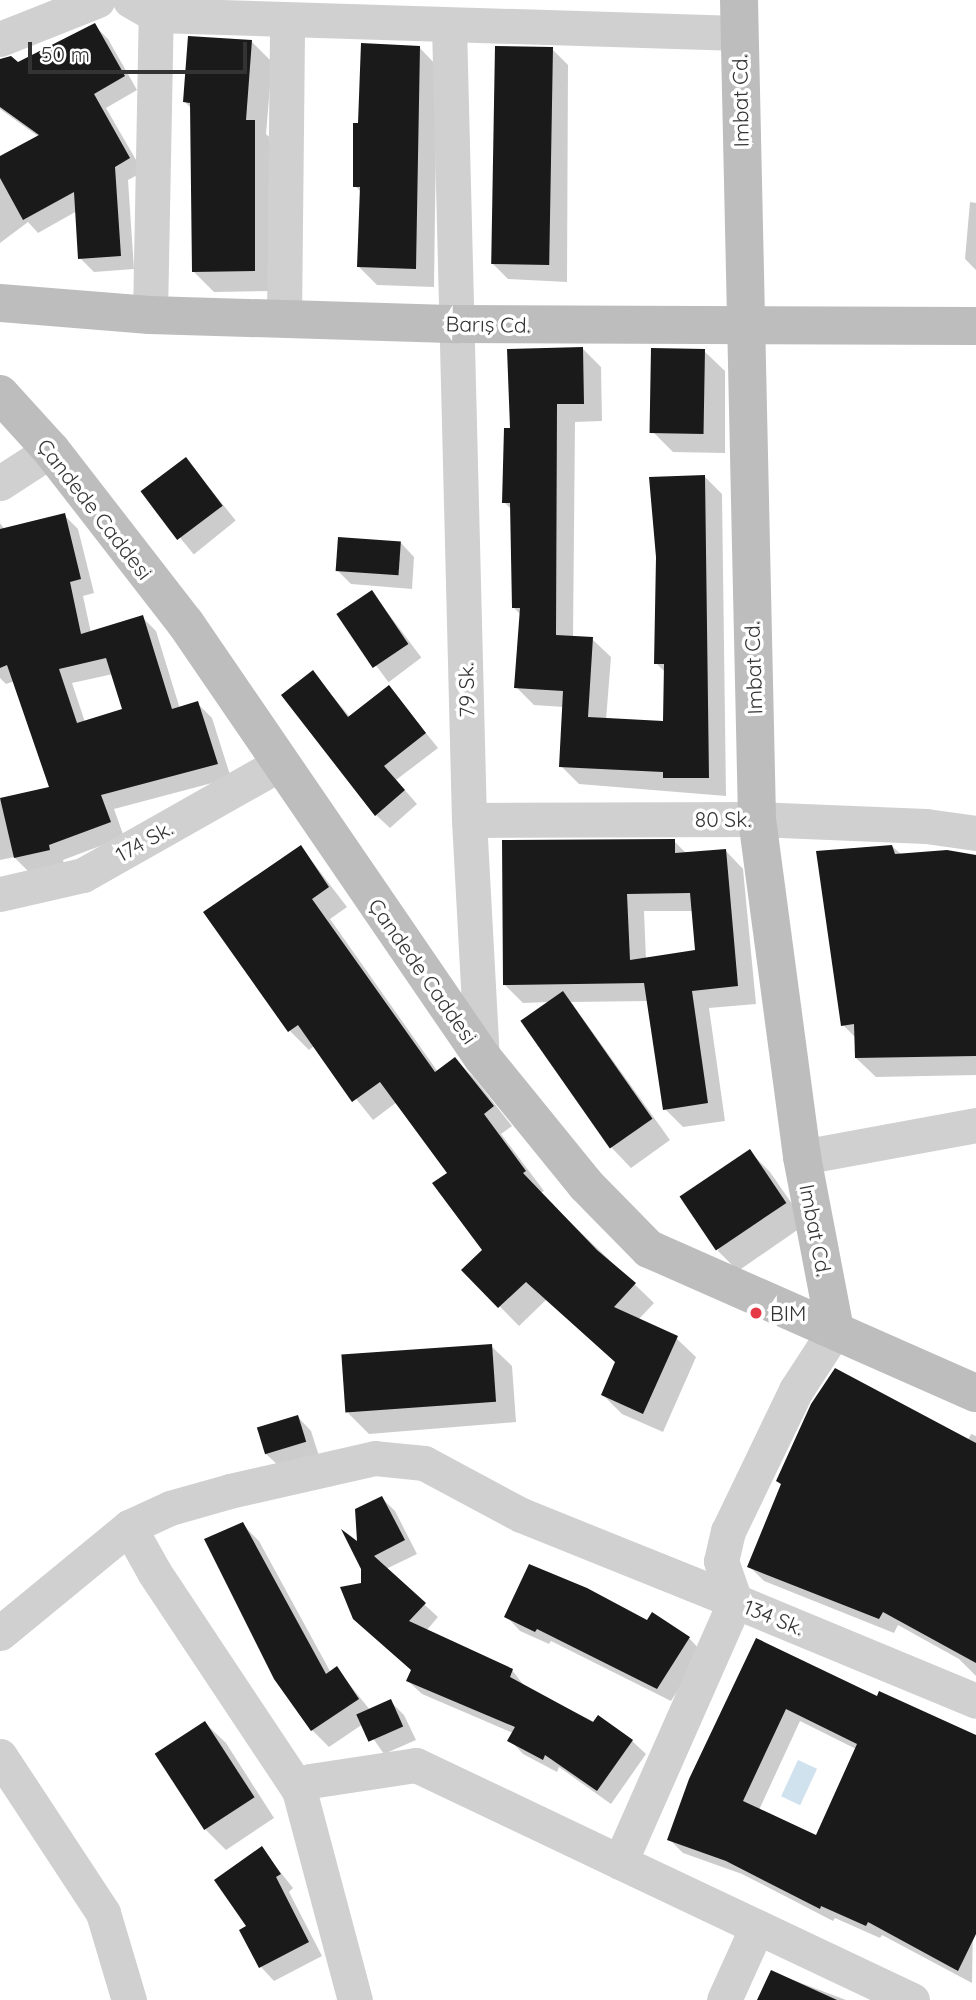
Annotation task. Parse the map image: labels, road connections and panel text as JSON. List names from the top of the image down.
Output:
{
  "streets": {
    "street": [
      "Imbat Cd.",
      "Barış Cd.",
      "Çandede Caddesi",
      "79 Sk.",
      "80 Sk.",
      "174 Sk.",
      "134 Sk."
    ]
  },
  "crossings": [
    ["Imbat Cd.", "Barış Cd."],
    ["Imbat Cd.", "Çandede Caddesi"],
    ["Imbat Cd.", "80 Sk."],
    ["Imbat Cd.", "134 Sk."],
    ["Barış Cd.", "79 Sk."],
    ["Çandede Caddesi", "79 Sk."],
    ["Çandede Caddesi", "174 Sk."],
    ["Çandede Caddesi", "134 Sk."],
    ["79 Sk.", "80 Sk."]
  ],
  "places": ["BIM"],
  "scale_bar": "50 m"
}
